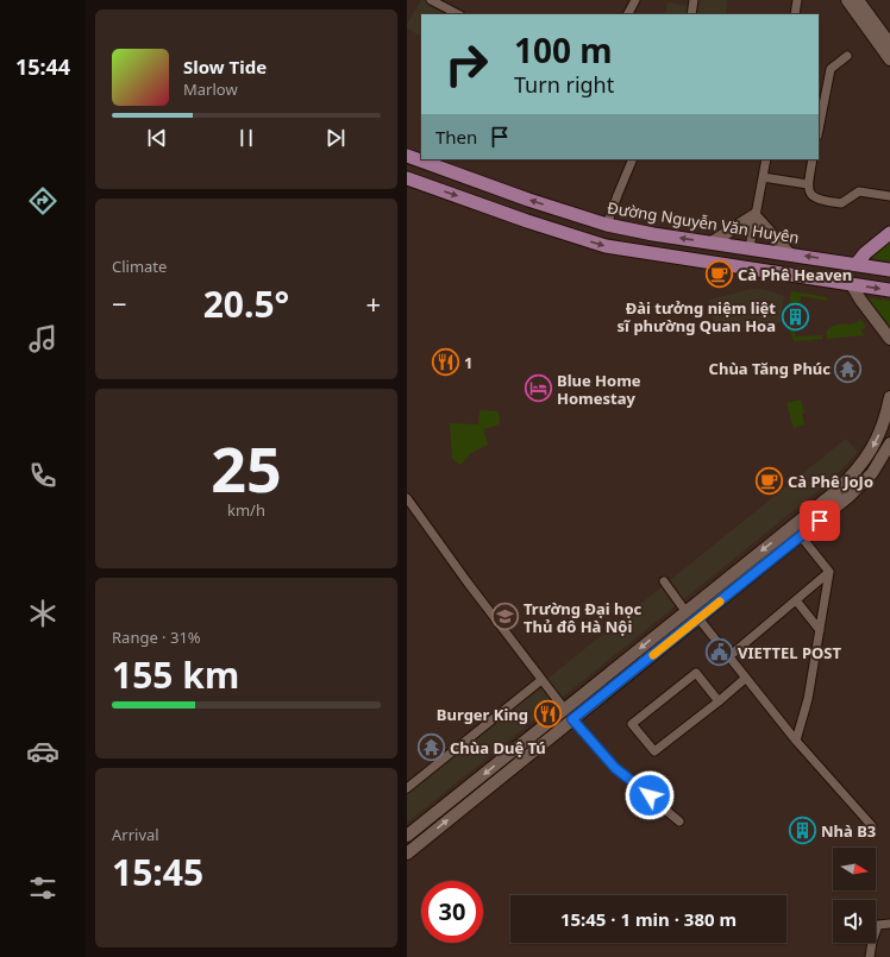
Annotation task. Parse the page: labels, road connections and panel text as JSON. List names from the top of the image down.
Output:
{
  "streets": {
    "main road": ["Đường Nguyễn Văn Huyên"]
  },
  "places": {
    "cafe": ["Cà Phê Heaven", "Cà Phê JoJo"],
    "building": ["Đài tưởng niệm liệt sĩ phường Quan Hoa", "Nhà B3"],
    "restaurant": ["1", "Burger King"],
    "temple": ["Chùa Tăng Phúc", "Chùa Duệ Tú"],
    "hotel": ["Blue Home Homestay"],
    "school or university": ["Trường Đại học Thủ đô Hà Nội"],
    "public building": ["VIETTEL POST"]
  },
  "north": "right",
  "page": {
    "tabs": "15:44",
    "turn": ["100 m", "Turn right"],
    "song": ["Slow Tide", "Marlow"],
    "then": "Then",
    "tile": [
      "Climate",
      ["25", "km/h"],
      ["Range · 31%", "155 km"],
      ["Arrival", "15:45"]
    ],
    "heat": ["−", "20.5°", "+"],
    "limit": "30",
    "trip": "15:45 · 1 min · 380 m"
  }
}
